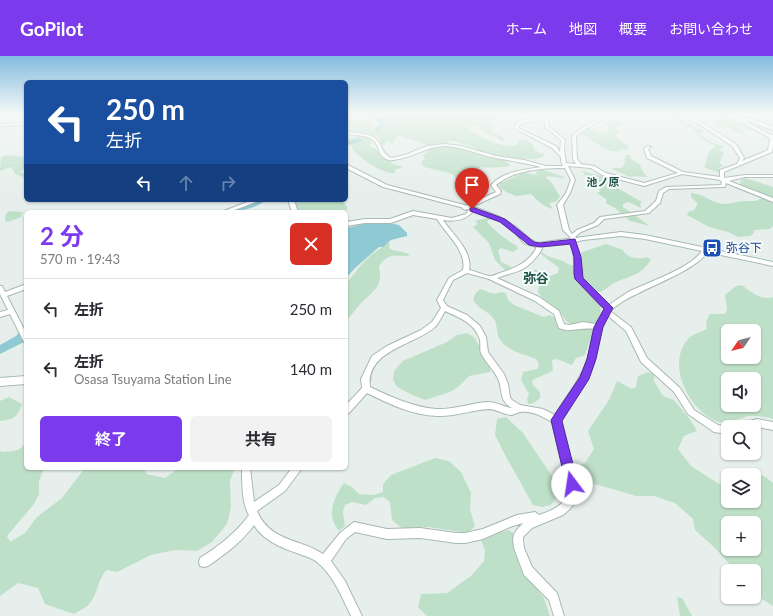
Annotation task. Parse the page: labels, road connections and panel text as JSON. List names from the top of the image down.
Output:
{
  "districts": ["池ノ原", "弥谷"],
  "places": {
    "bus stop": ["弥谷下"]
  },
  "north": "bottom left",
  "page": {
    "header": "GoPilot",
    "nav": [
      "ホーム",
      "地図",
      "概要",
      "お問い合わせ"
    ],
    "turn": ["250 m", "左折"],
    "heading": ["2 分", "570 m · 19:43"],
    "list": [
      {
        "name": "左折",
        "value": "250 m"
      },
      {
        "name": "左折",
        "note": "Osasa Tsuyama Station Line",
        "value": "140 m"
      }
    ],
    "map_buttons": ["+", "−"],
    "buttons": ["終了", "共有"]
  }
}
